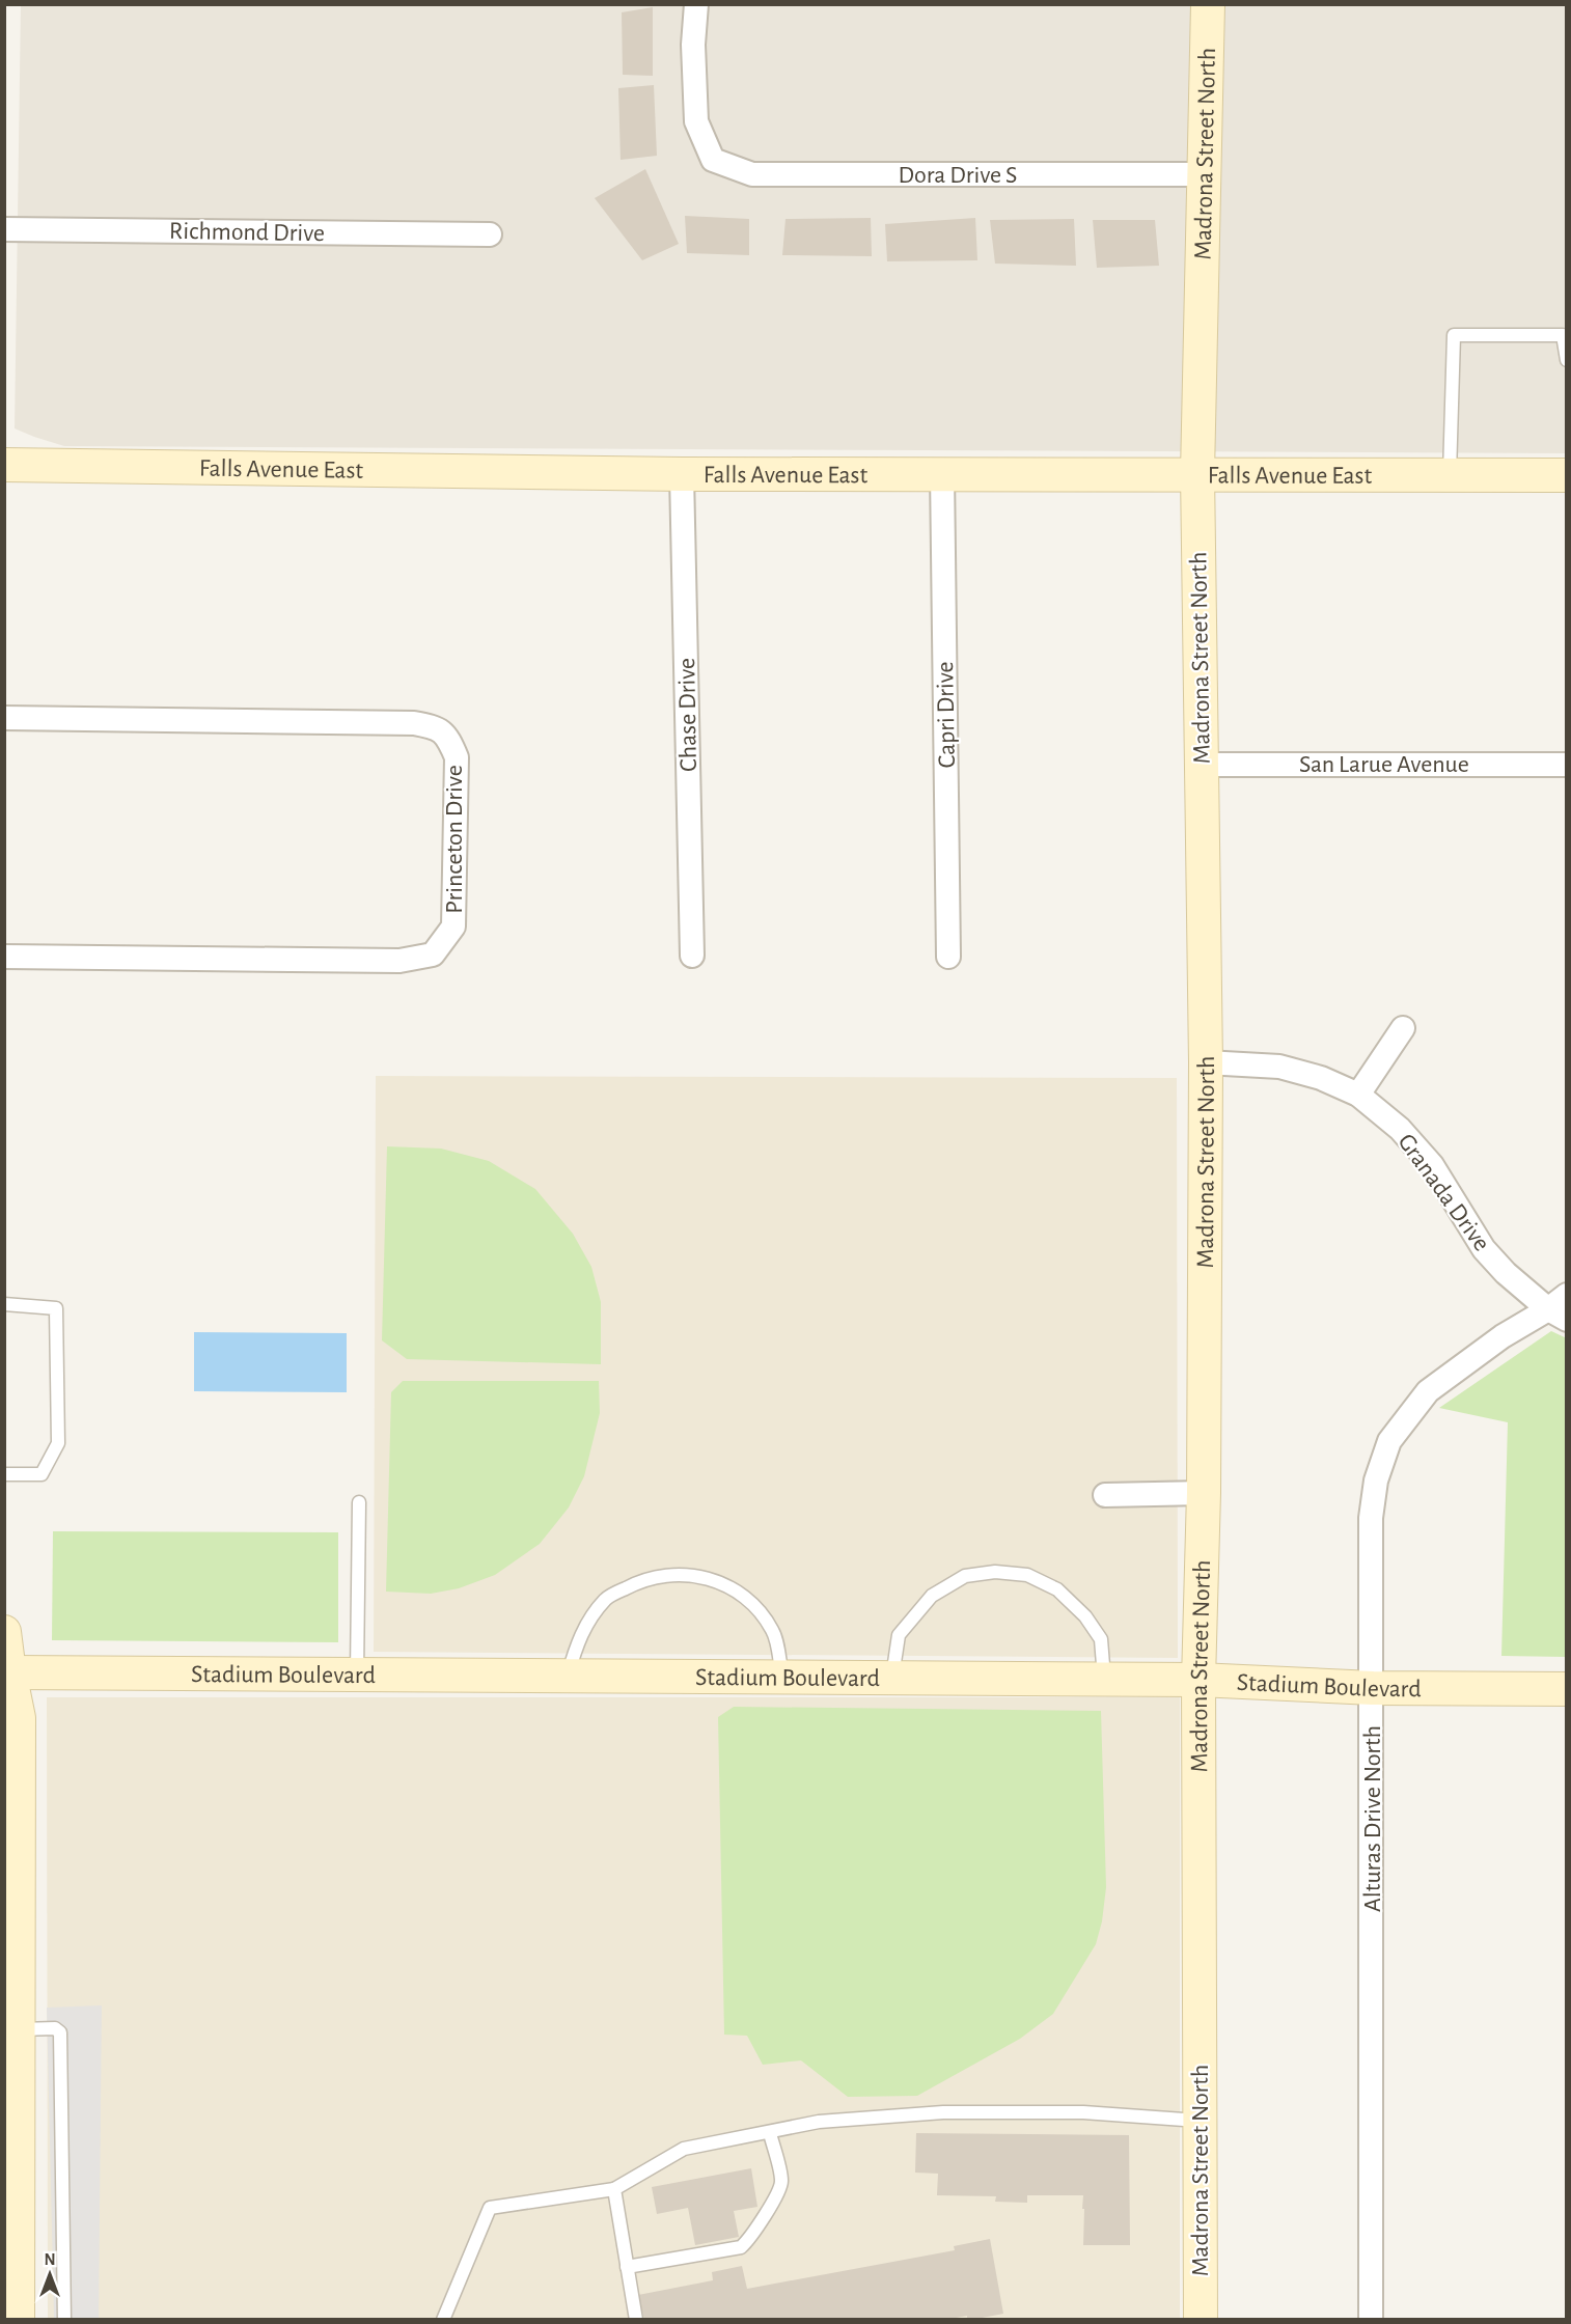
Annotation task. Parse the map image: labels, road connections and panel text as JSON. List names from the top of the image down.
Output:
{
  "streets": {
    "street": [
      "Madrona Street North",
      "Dora Drive S",
      "Richmond Drive",
      "Falls Avenue East",
      "Chase Drive",
      "Capri Drive",
      "San Larue Avenue",
      "Princeton Drive",
      "Granada Drive",
      "Stadium Boulevard",
      "Alturas Drive North"
    ]
  },
  "crossings": [
    ["Madrona Street North", "Dora Drive S"],
    ["Madrona Street North", "Falls Avenue East"],
    ["Madrona Street North", "San Larue Avenue"],
    ["Madrona Street North", "Granada Drive"],
    ["Madrona Street North", "Stadium Boulevard"],
    ["Falls Avenue East", "Chase Drive"],
    ["Falls Avenue East", "Capri Drive"],
    ["Granada Drive", "Alturas Drive North"],
    ["Stadium Boulevard", "Alturas Drive North"]
  ],
  "north": "top"
}
